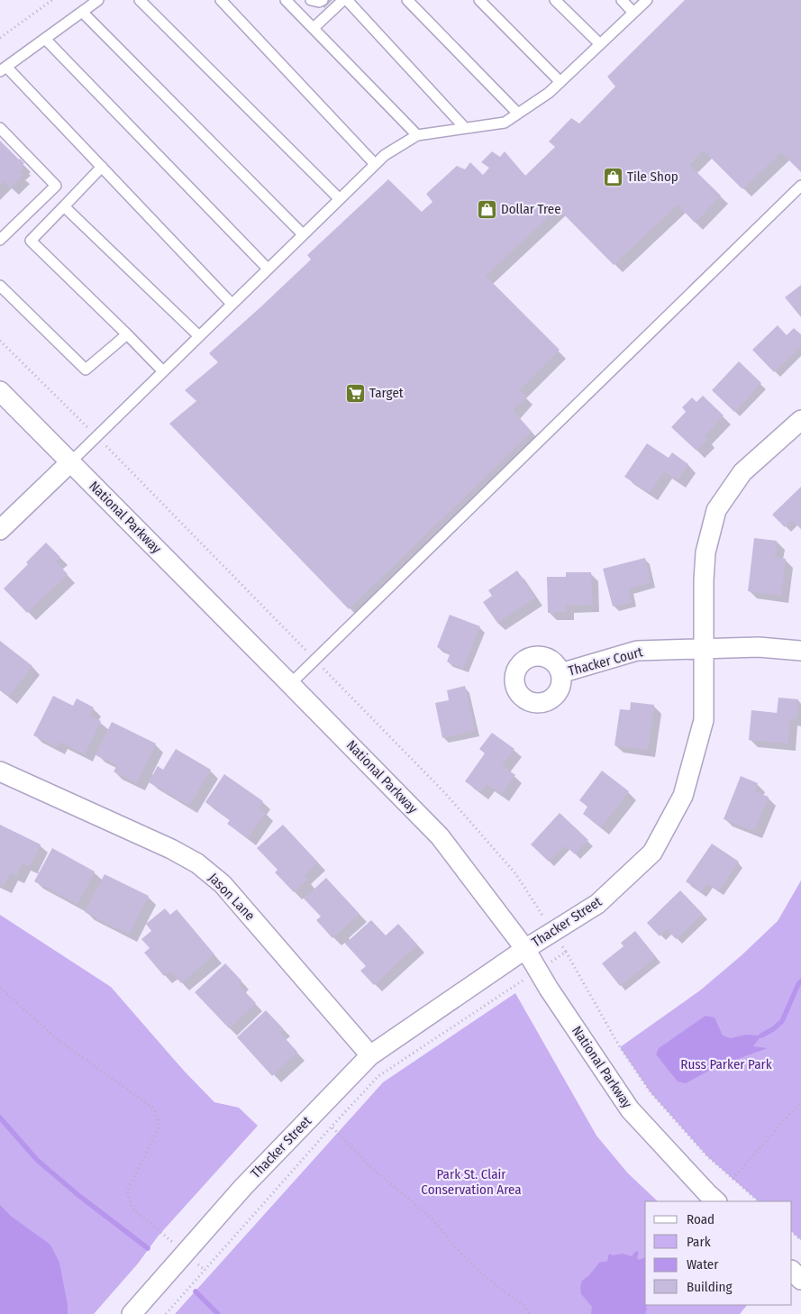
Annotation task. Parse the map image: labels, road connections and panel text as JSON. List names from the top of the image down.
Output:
{
  "streets": {
    "street": [
      "National Parkway",
      "Thacker Court",
      "Jason Lane",
      "Thacker Street"
    ]
  },
  "crossings": [
    ["National Parkway", "Thacker Street"],
    ["Thacker Court", "Thacker Street"],
    ["Jason Lane", "Thacker Street"]
  ],
  "parks": ["Russ Parker Park", "Park St. Clair Conservation Area"],
  "places": {
    "shop": ["Tile Shop", "Dollar Tree"],
    "supermarket": ["Target"]
  },
  "legend": [
    "Road",
    "Park",
    "Water",
    "Building"
  ]
}
